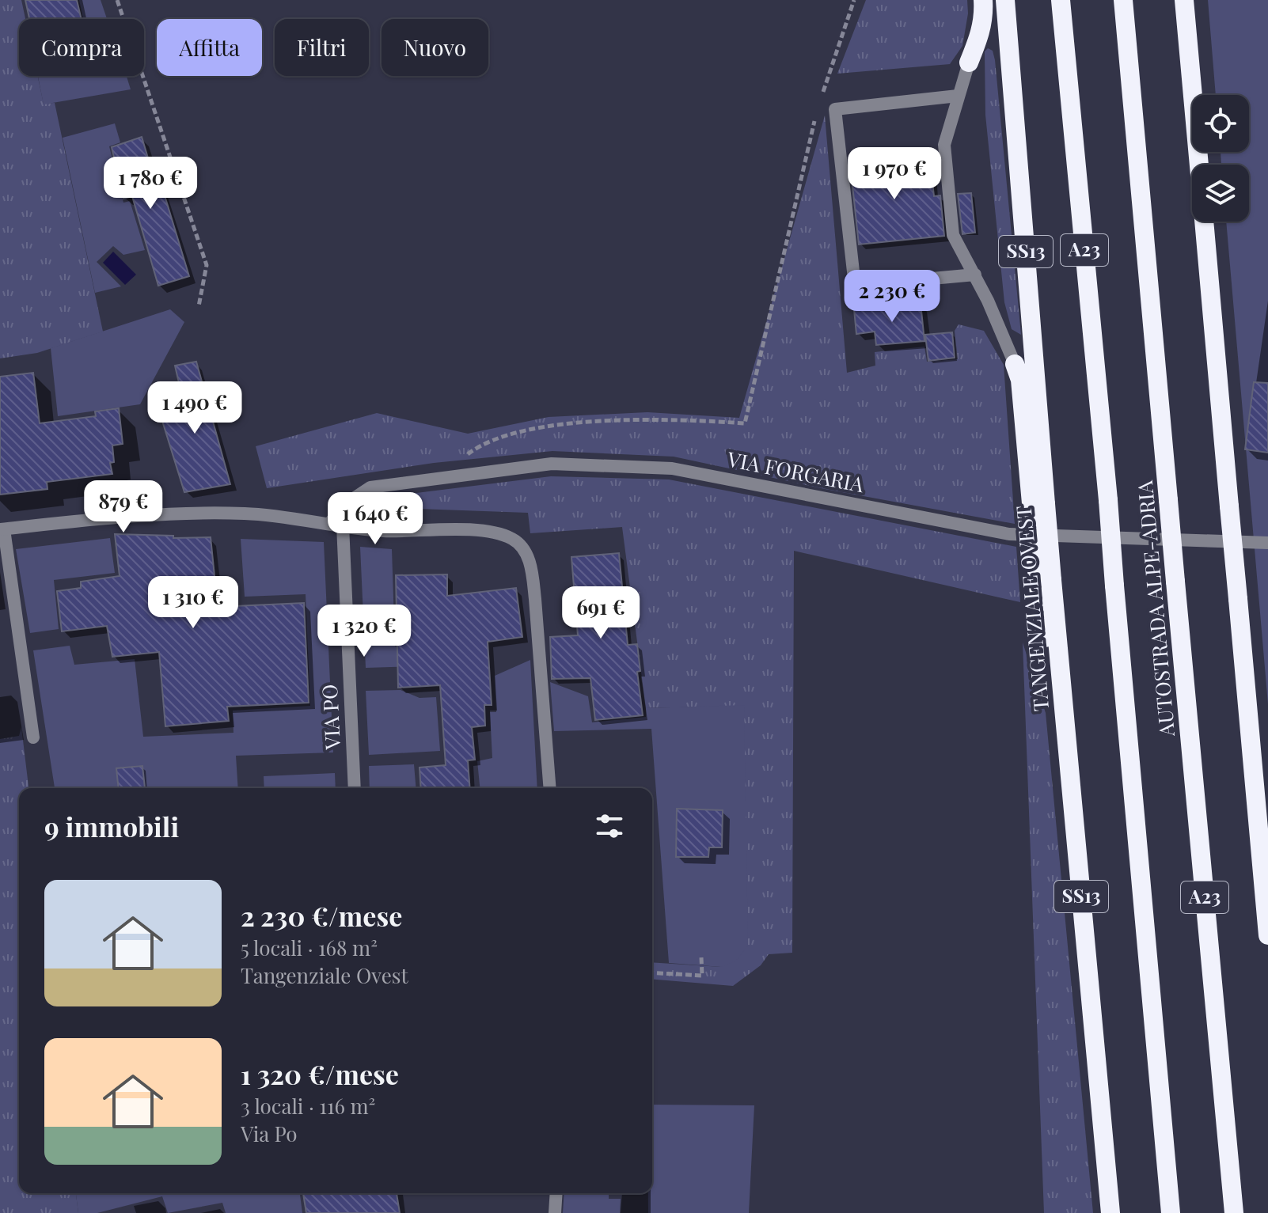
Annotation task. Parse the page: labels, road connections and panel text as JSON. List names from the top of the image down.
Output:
{
  "streets": {
    "highway": [
      "A23",
      "SS13",
      "TANGENZIALE OVEST",
      "AUTOSTRADA ALPE-ADRIA"
    ],
    "street": ["VIA FORGARIA", "VIA PO"]
  },
  "crossings": [
    ["VIA FORGARIA", "VIA PO"]
  ],
  "page": {
    "chip": [
      "Compra",
      "Affitta",
      "Filtri",
      "Nuovo"
    ],
    "price": [
      "1 970 €",
      "1 780 €",
      "2 230 €",
      "1 490 €",
      "879 €",
      "1 640 €",
      "1 310 €",
      "691 €",
      "1 320 €"
    ],
    "heading": "9 immobili",
    "list": [
      {
        "name": "2 230 €/mese",
        "note": "5 locali · 168 m² · Tangenziale Ovest"
      },
      {
        "name": "1 320 €/mese",
        "note": "3 locali · 116 m² · Via Po"
      }
    ]
  }
}
